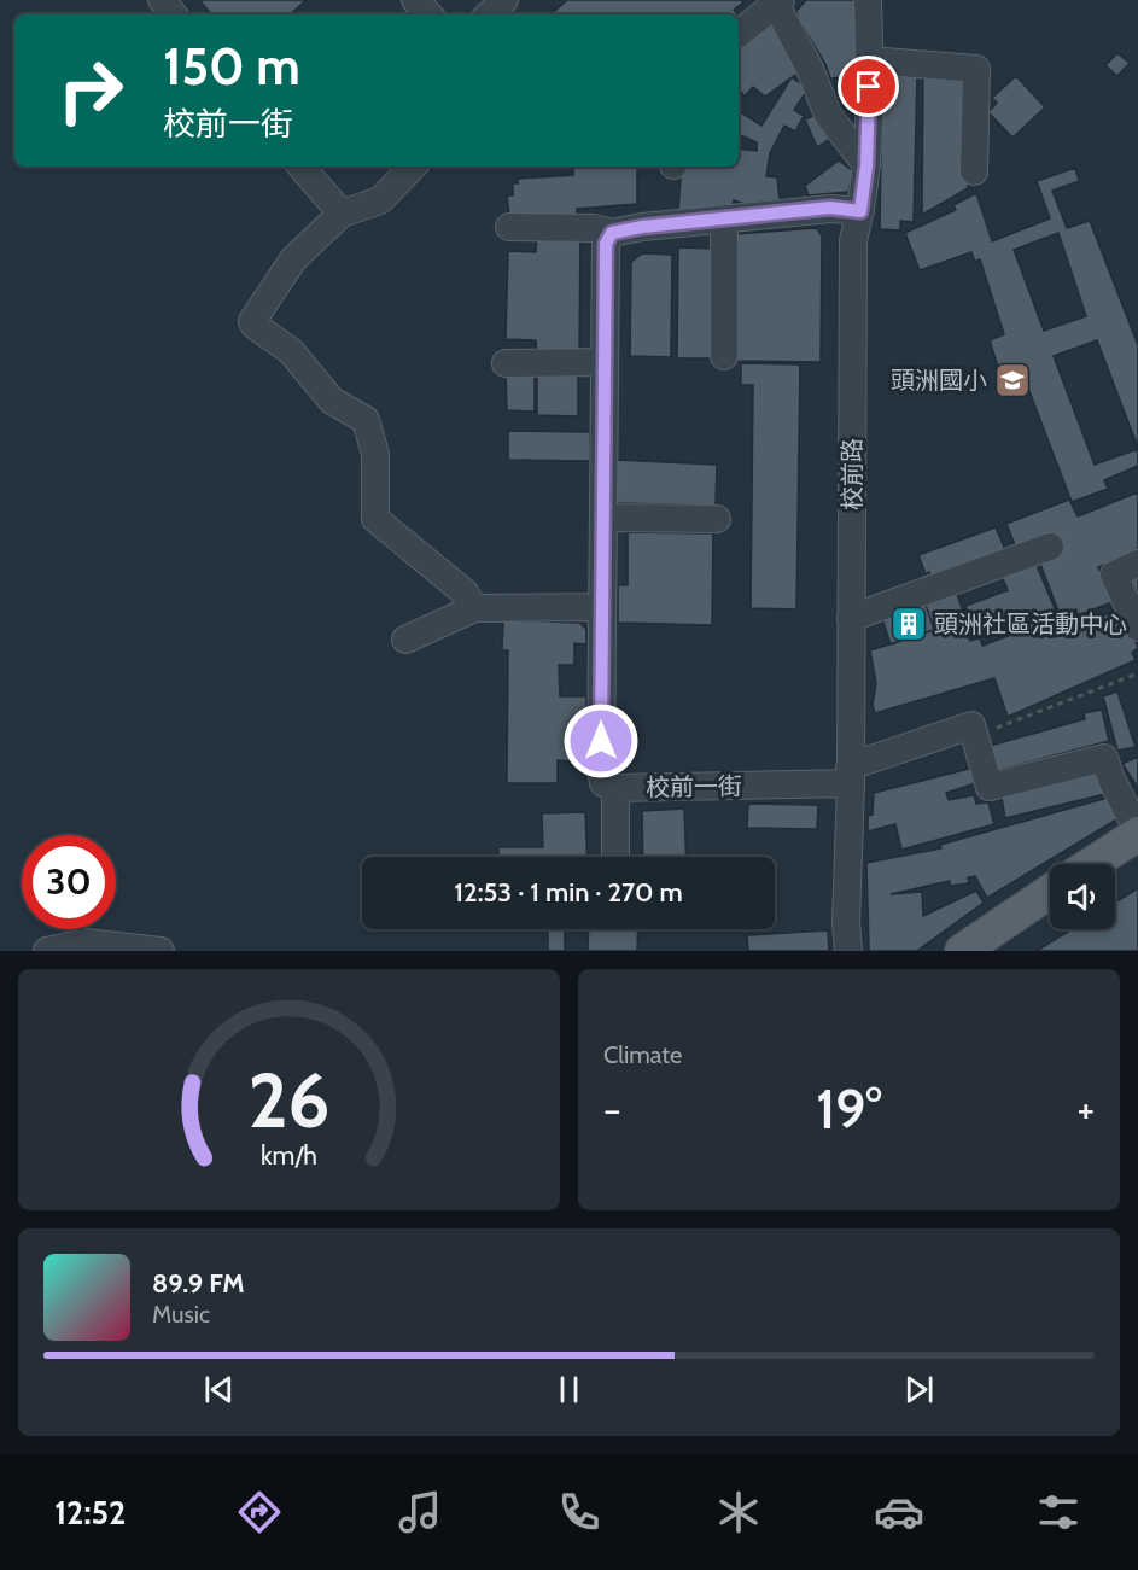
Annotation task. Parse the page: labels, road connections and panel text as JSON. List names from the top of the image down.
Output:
{
  "streets": {
    "street": ["校前路", "校前一街"]
  },
  "crossings": [
    ["校前路", "校前一街"]
  ],
  "places": {
    "school or university": ["頭洲國小"],
    "building": ["頭洲社區活動中心"]
  },
  "page": {
    "turn": ["150 m", "校前一街"],
    "limit": "30",
    "trip": "12:53 · 1 min · 270 m",
    "tile": "Climate",
    "heat": ["−", "19°", "+"],
    "song": ["89.9 FM", "Music"],
    "tabs": "12:52",
    "gauge": ["26", "km/h"]
  }
}
